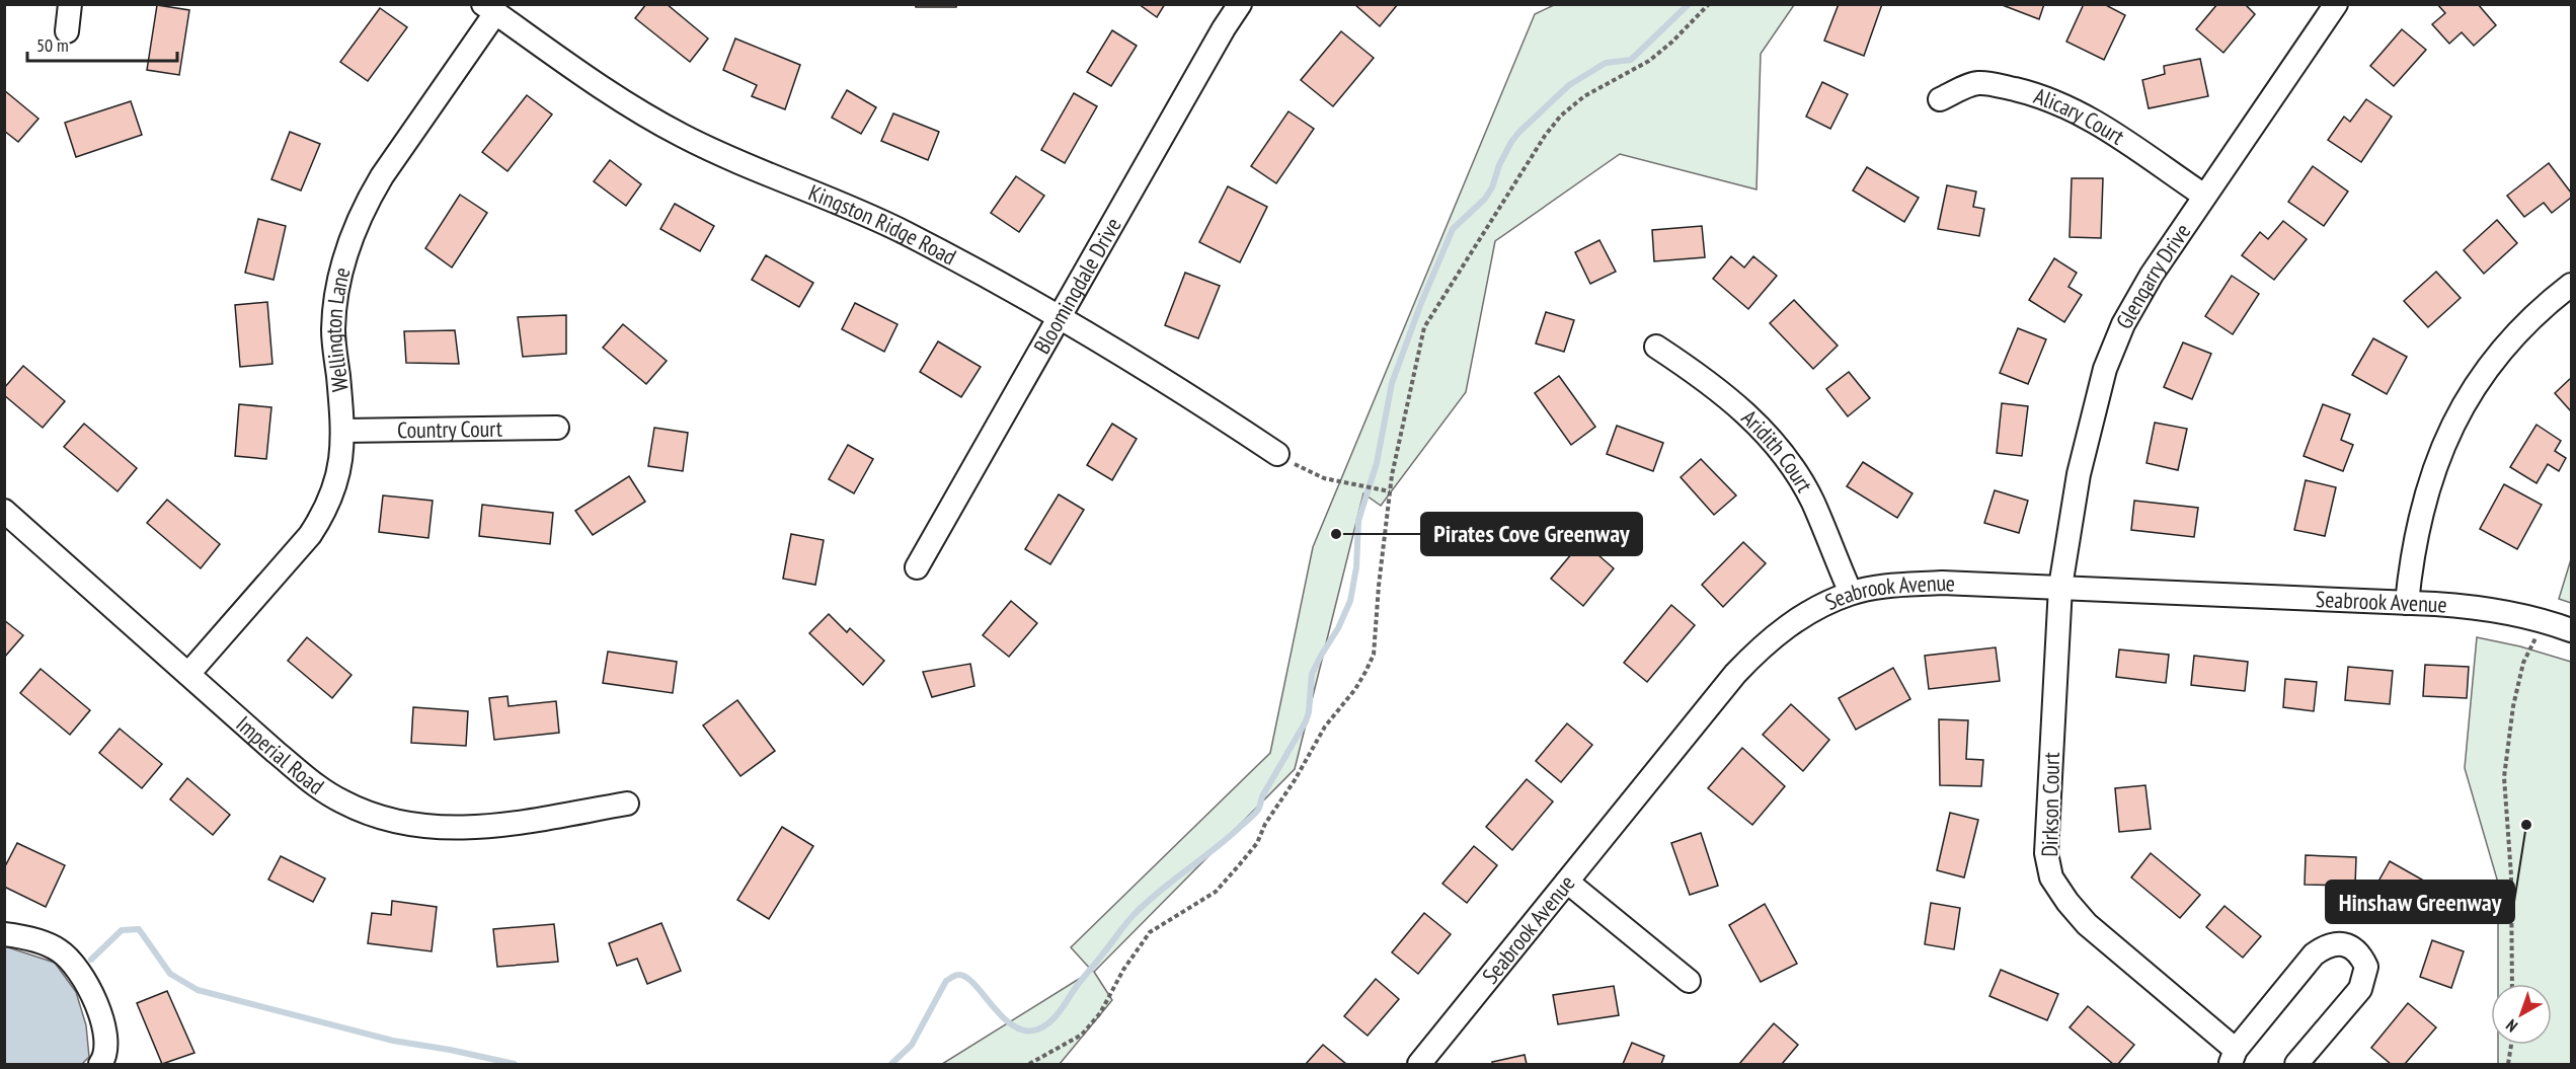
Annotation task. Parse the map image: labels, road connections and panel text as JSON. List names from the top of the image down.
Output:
{
  "streets": {
    "street": [
      "Alicary Court",
      "Kingston Ridge Road",
      "Glengarry Drive",
      "Bloomingdale Drive",
      "Wellington Lane",
      "Country Court",
      "Aridith Court",
      "Seabrook Avenue",
      "Imperial Road",
      "Dirkson Court"
    ]
  },
  "crossings": [
    ["Alicary Court", "Glengarry Drive"],
    ["Kingston Ridge Road", "Bloomingdale Drive"],
    ["Kingston Ridge Road", "Wellington Lane"],
    ["Glengarry Drive", "Seabrook Avenue"],
    ["Glengarry Drive", "Dirkson Court"],
    ["Wellington Lane", "Country Court"],
    ["Wellington Lane", "Imperial Road"],
    ["Aridith Court", "Seabrook Avenue"],
    ["Seabrook Avenue", "Dirkson Court"]
  ],
  "places": ["Pirates Cove Greenway", "Hinshaw Greenway"],
  "scale_bar": "50 m",
  "north": "bottom left"
}
